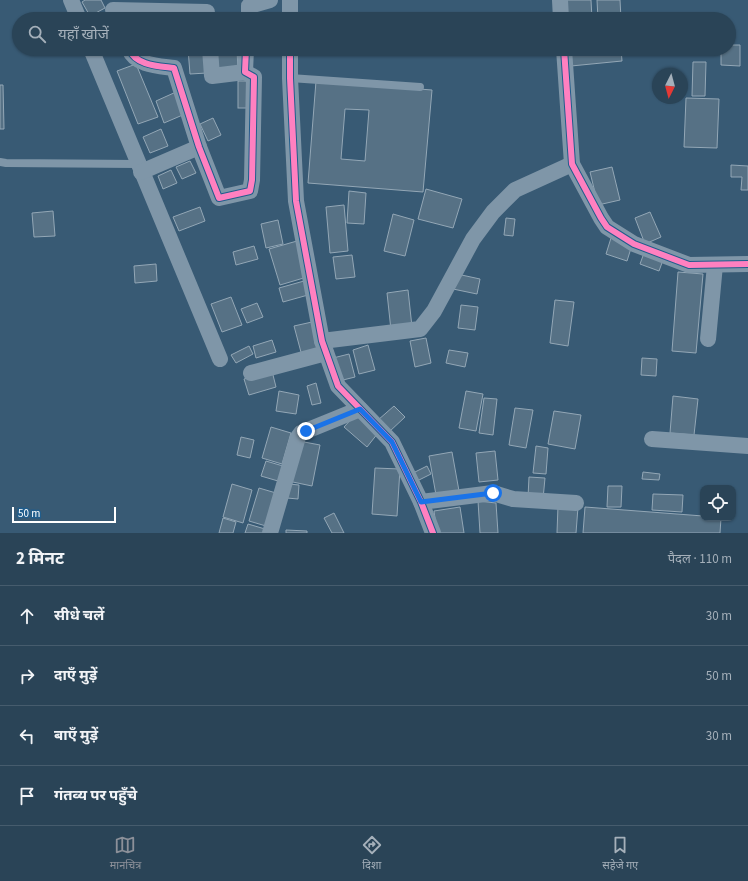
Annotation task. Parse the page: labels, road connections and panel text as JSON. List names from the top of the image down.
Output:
{
  "scale_bar": "50 m",
  "north": "bottom",
  "page": {
    "search": "यहाँ खोजें",
    "scale": "50 m",
    "heading": ["2 मिनट", "पैदल · 110 m"],
    "list": [
      ["सीधे चलें", "30 m"],
      ["दाएँ मुड़ें", "50 m"],
      ["बाएँ मुड़ें", "30 m"],
      "गंतव्य पर पहुँचे"
    ],
    "nav": ["मानचित्र", "दिशा", "सहेजे गए"]
  }
}
